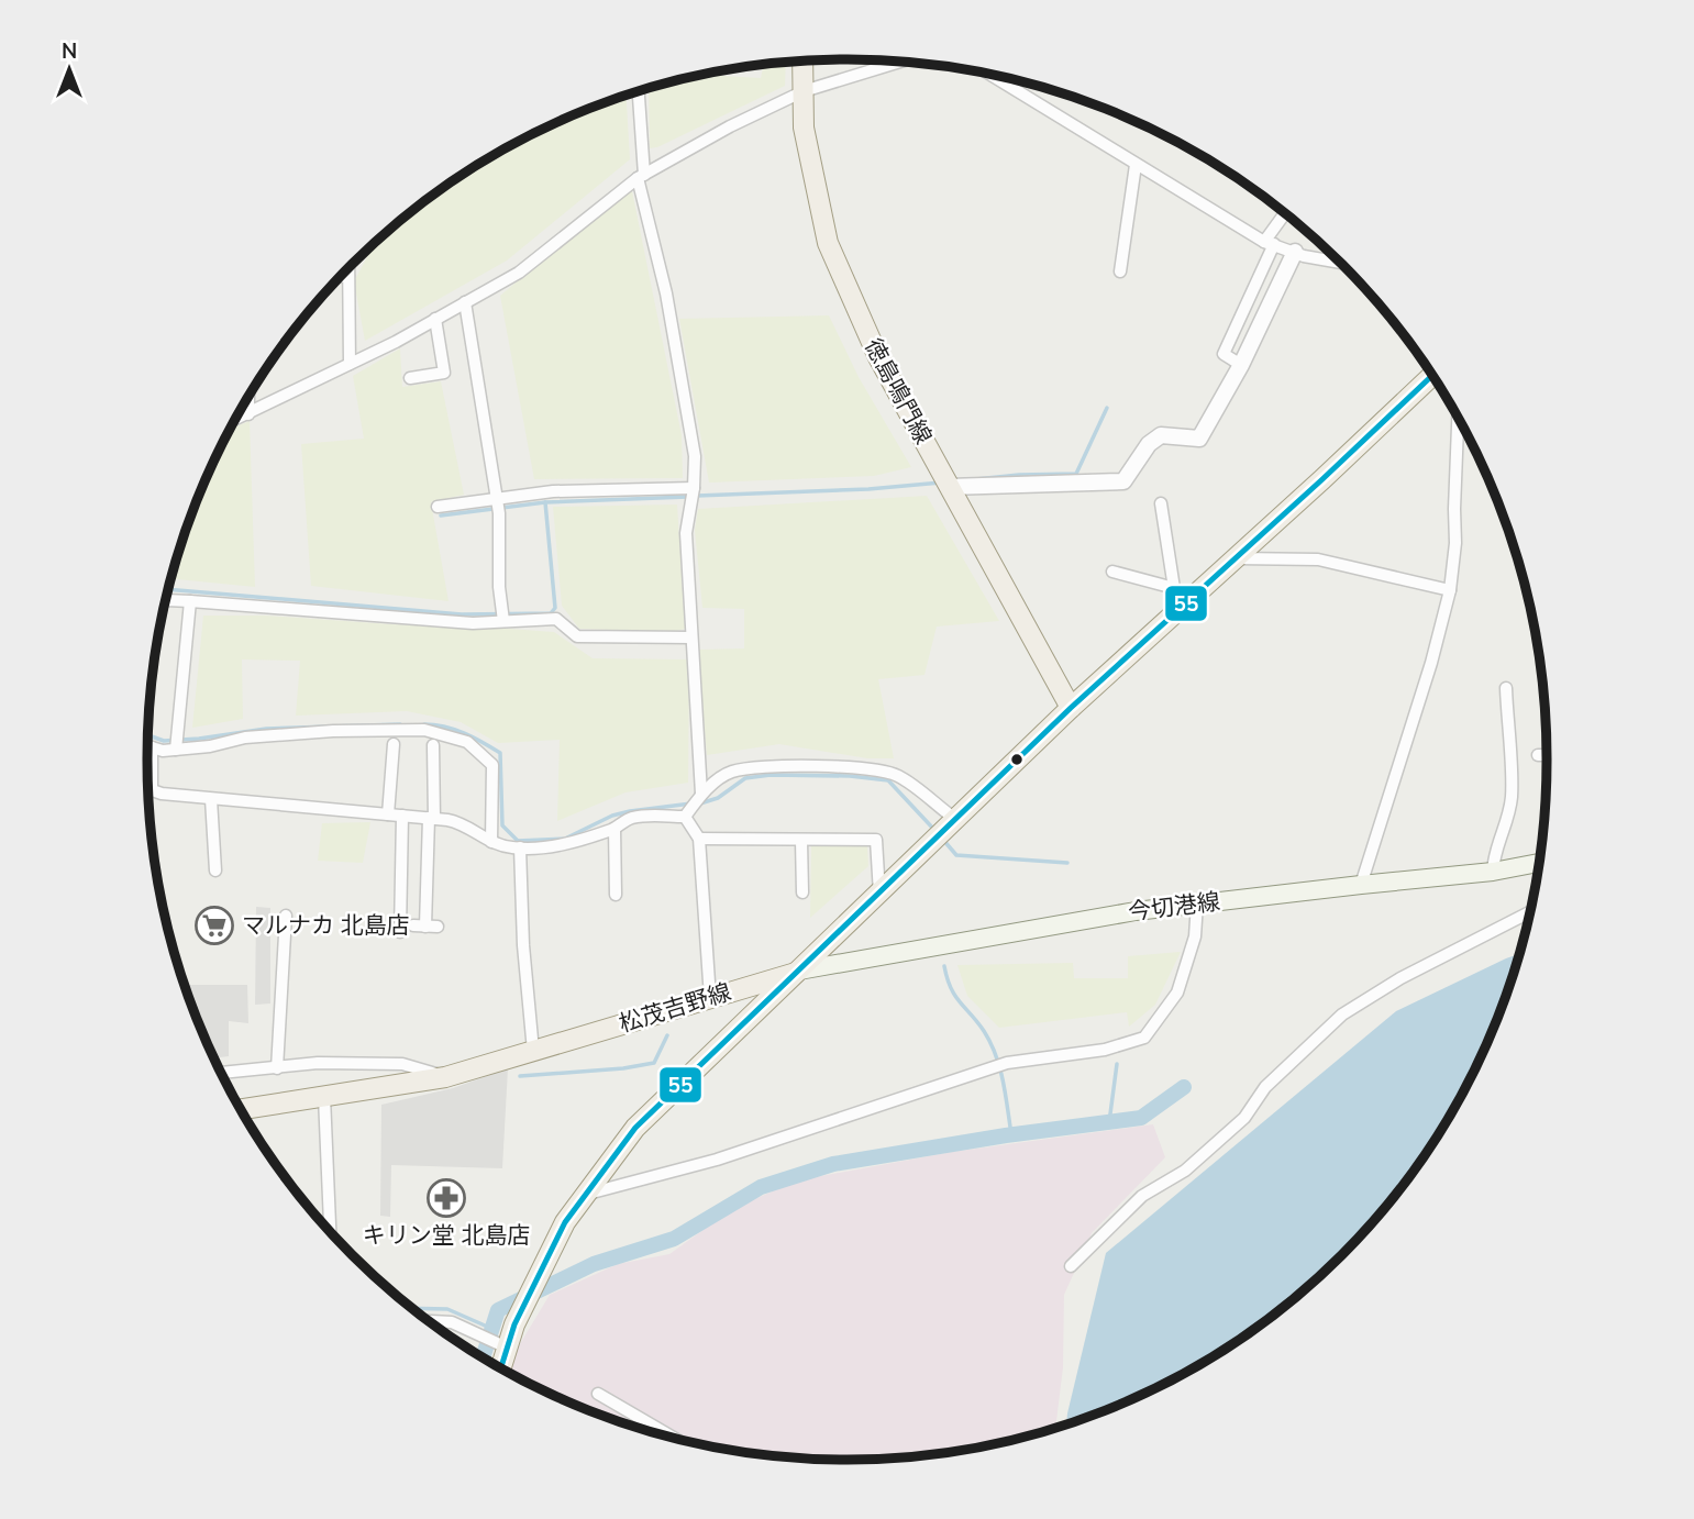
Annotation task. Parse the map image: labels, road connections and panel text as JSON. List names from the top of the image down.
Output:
{
  "streets": {
    "main road": ["徳島鳴門線", "今切港線", "松茂吉野線"]
  },
  "crossings": [
    ["徳島鳴門線", "松茂吉野線"],
    ["今切港線", "松茂吉野線"]
  ],
  "places": {
    "supermarket": ["マルナカ 北島店"],
    "pharmacy": ["キリン堂 北島店"]
  },
  "lines": ["transit line 55"],
  "north": "top"
}
